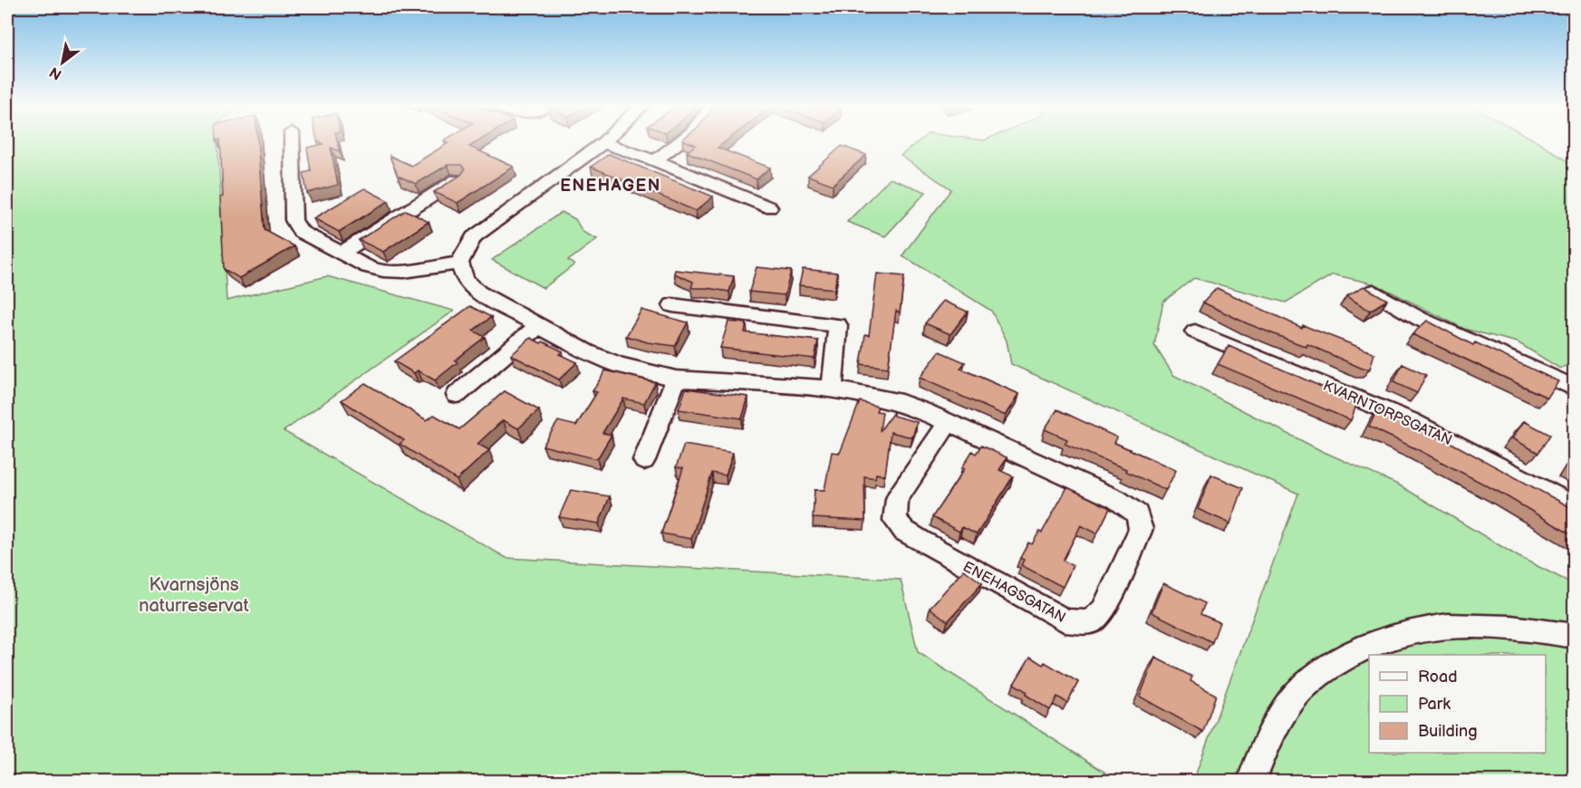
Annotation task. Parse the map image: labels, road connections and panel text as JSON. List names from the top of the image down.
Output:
{
  "streets": {
    "street": ["KVARNTORPSGATAN", "ENEHAGSGATAN"]
  },
  "districts": ["ENEHAGEN"],
  "parks": ["Kvarnsjöns naturreservat"],
  "legend": ["Road", "Park", "Building"],
  "north": "bottom left"
}
